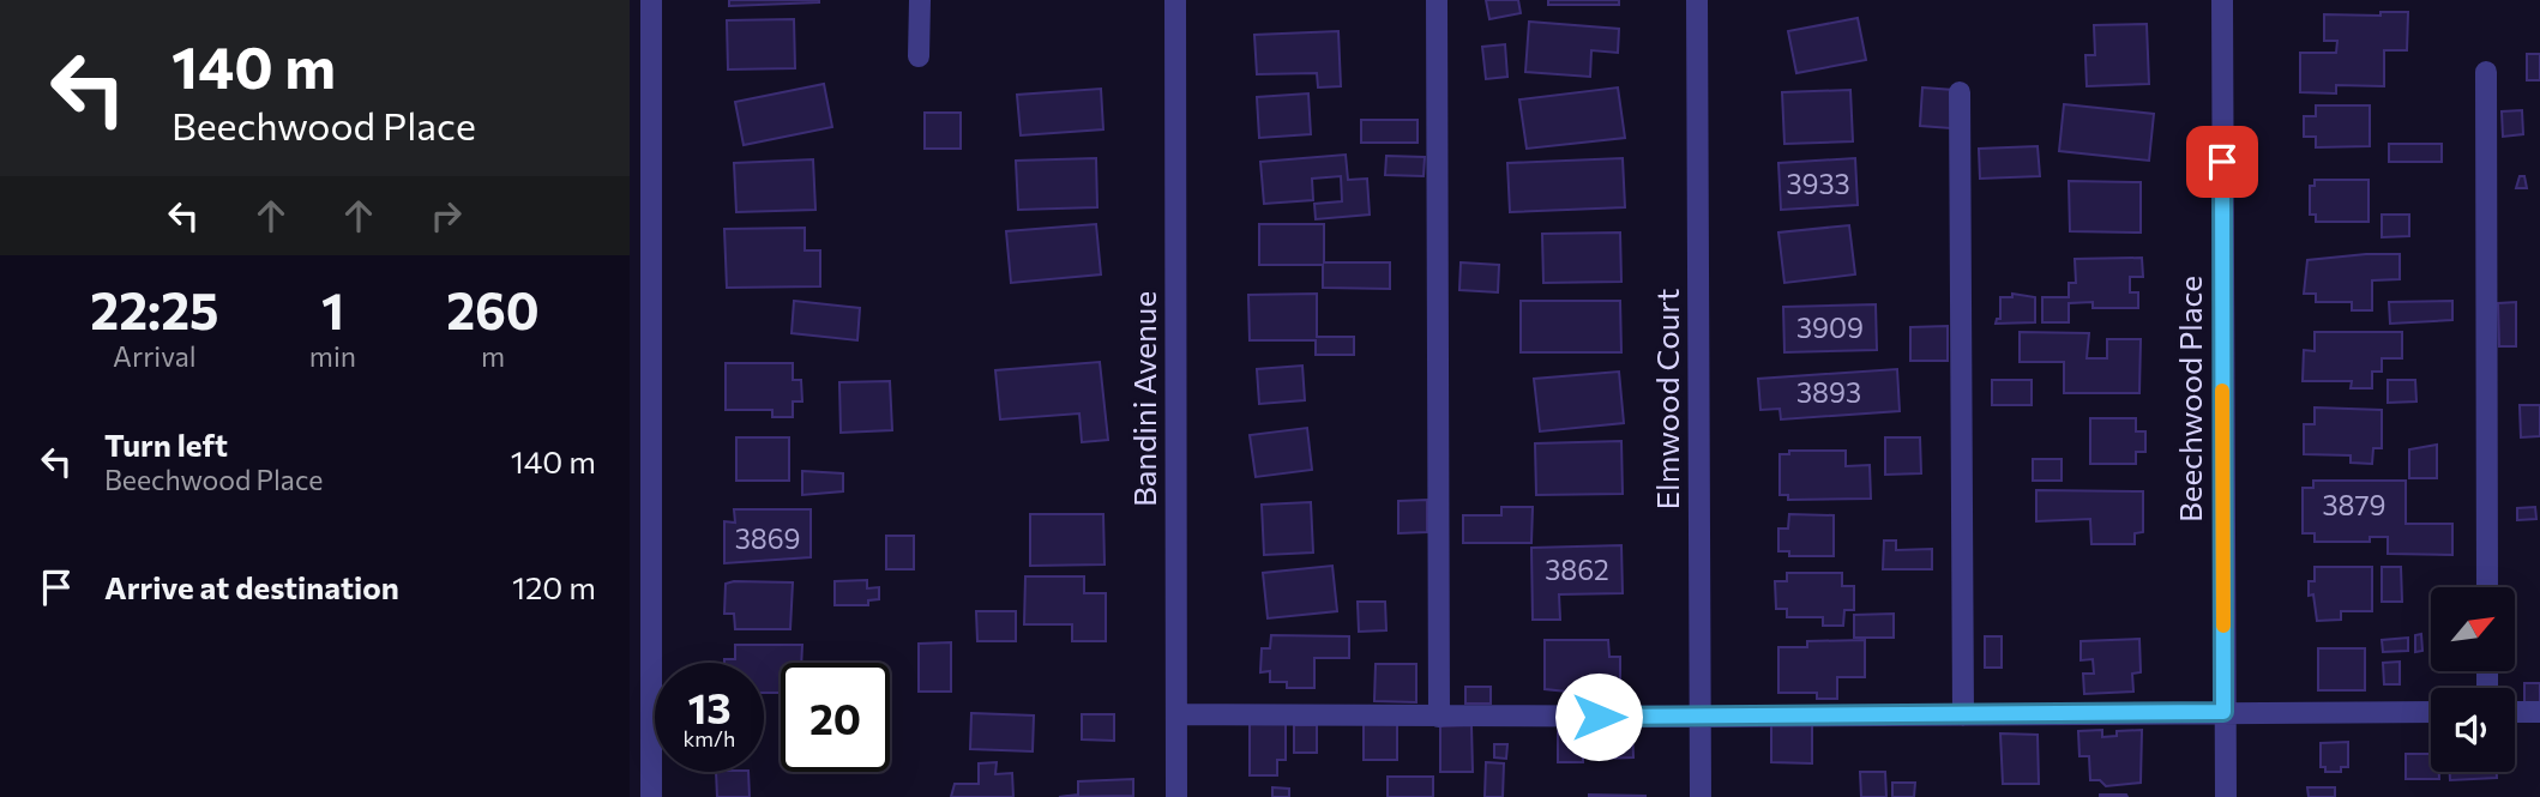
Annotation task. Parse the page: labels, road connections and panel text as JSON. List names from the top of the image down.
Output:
{
  "streets": {
    "street": ["Bandini Avenue", "Elmwood Court", "Beechwood Place"]
  },
  "house_numbers": [
    "3933",
    "3909",
    "3893",
    "3879",
    "3869",
    "3862"
  ],
  "north": "top right",
  "page": {
    "turn": ["140 m", "Beechwood Place"],
    "eta": [
      "22:25",
      "Arrival",
      "1",
      "min",
      "260",
      "m"
    ],
    "list": [
      {
        "name": "Turn left",
        "note": "Beechwood Place",
        "value": "140 m"
      },
      {
        "name": "Arrive at destination",
        "value": "120 m"
      }
    ],
    "speed": "13 km/h",
    "limit": "20"
  }
}
